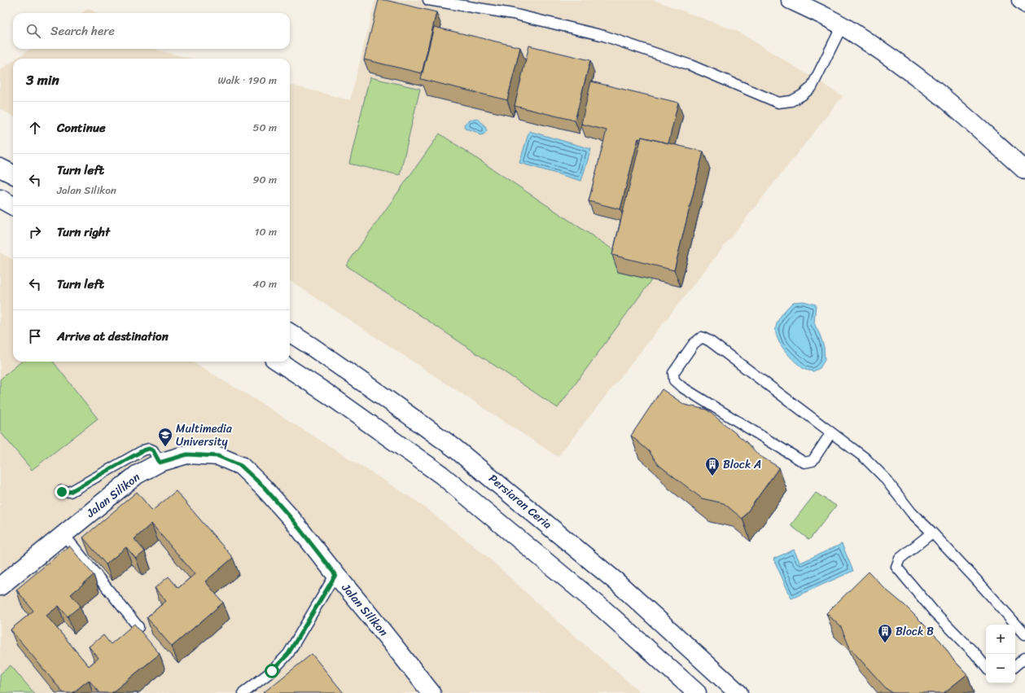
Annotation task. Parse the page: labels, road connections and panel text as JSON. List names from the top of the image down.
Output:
{
  "streets": {
    "street": ["Jalan Silikon", "Persiaran Ceria"]
  },
  "places": {
    "school or university": ["Multimedia University"],
    "building": ["Block A", "Block B"]
  },
  "page": {
    "search": "Search here",
    "heading": ["3 min", "Walk · 190 m"],
    "list": [
      ["Continue", "50 m"],
      ["Turn left", "Jalan Silikon", "90 m"],
      ["Turn right", "10 m"],
      ["Turn left", "40 m"],
      "Arrive at destination"
    ],
    "map_buttons": ["+", "−"]
  }
}
